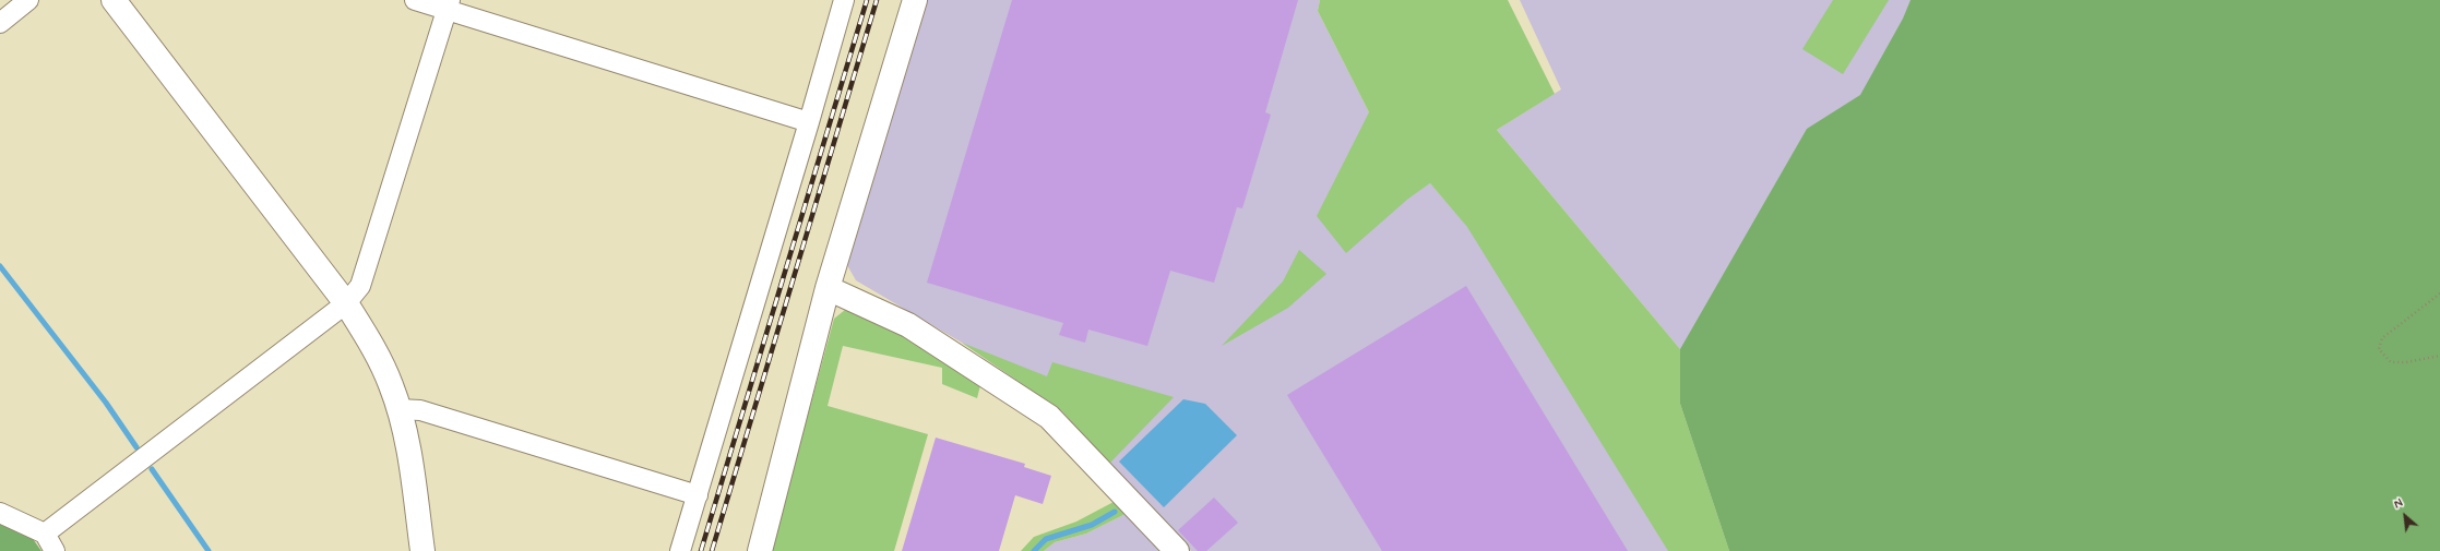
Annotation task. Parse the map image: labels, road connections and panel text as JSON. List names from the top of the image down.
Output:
{
  "north": "top left"
}
